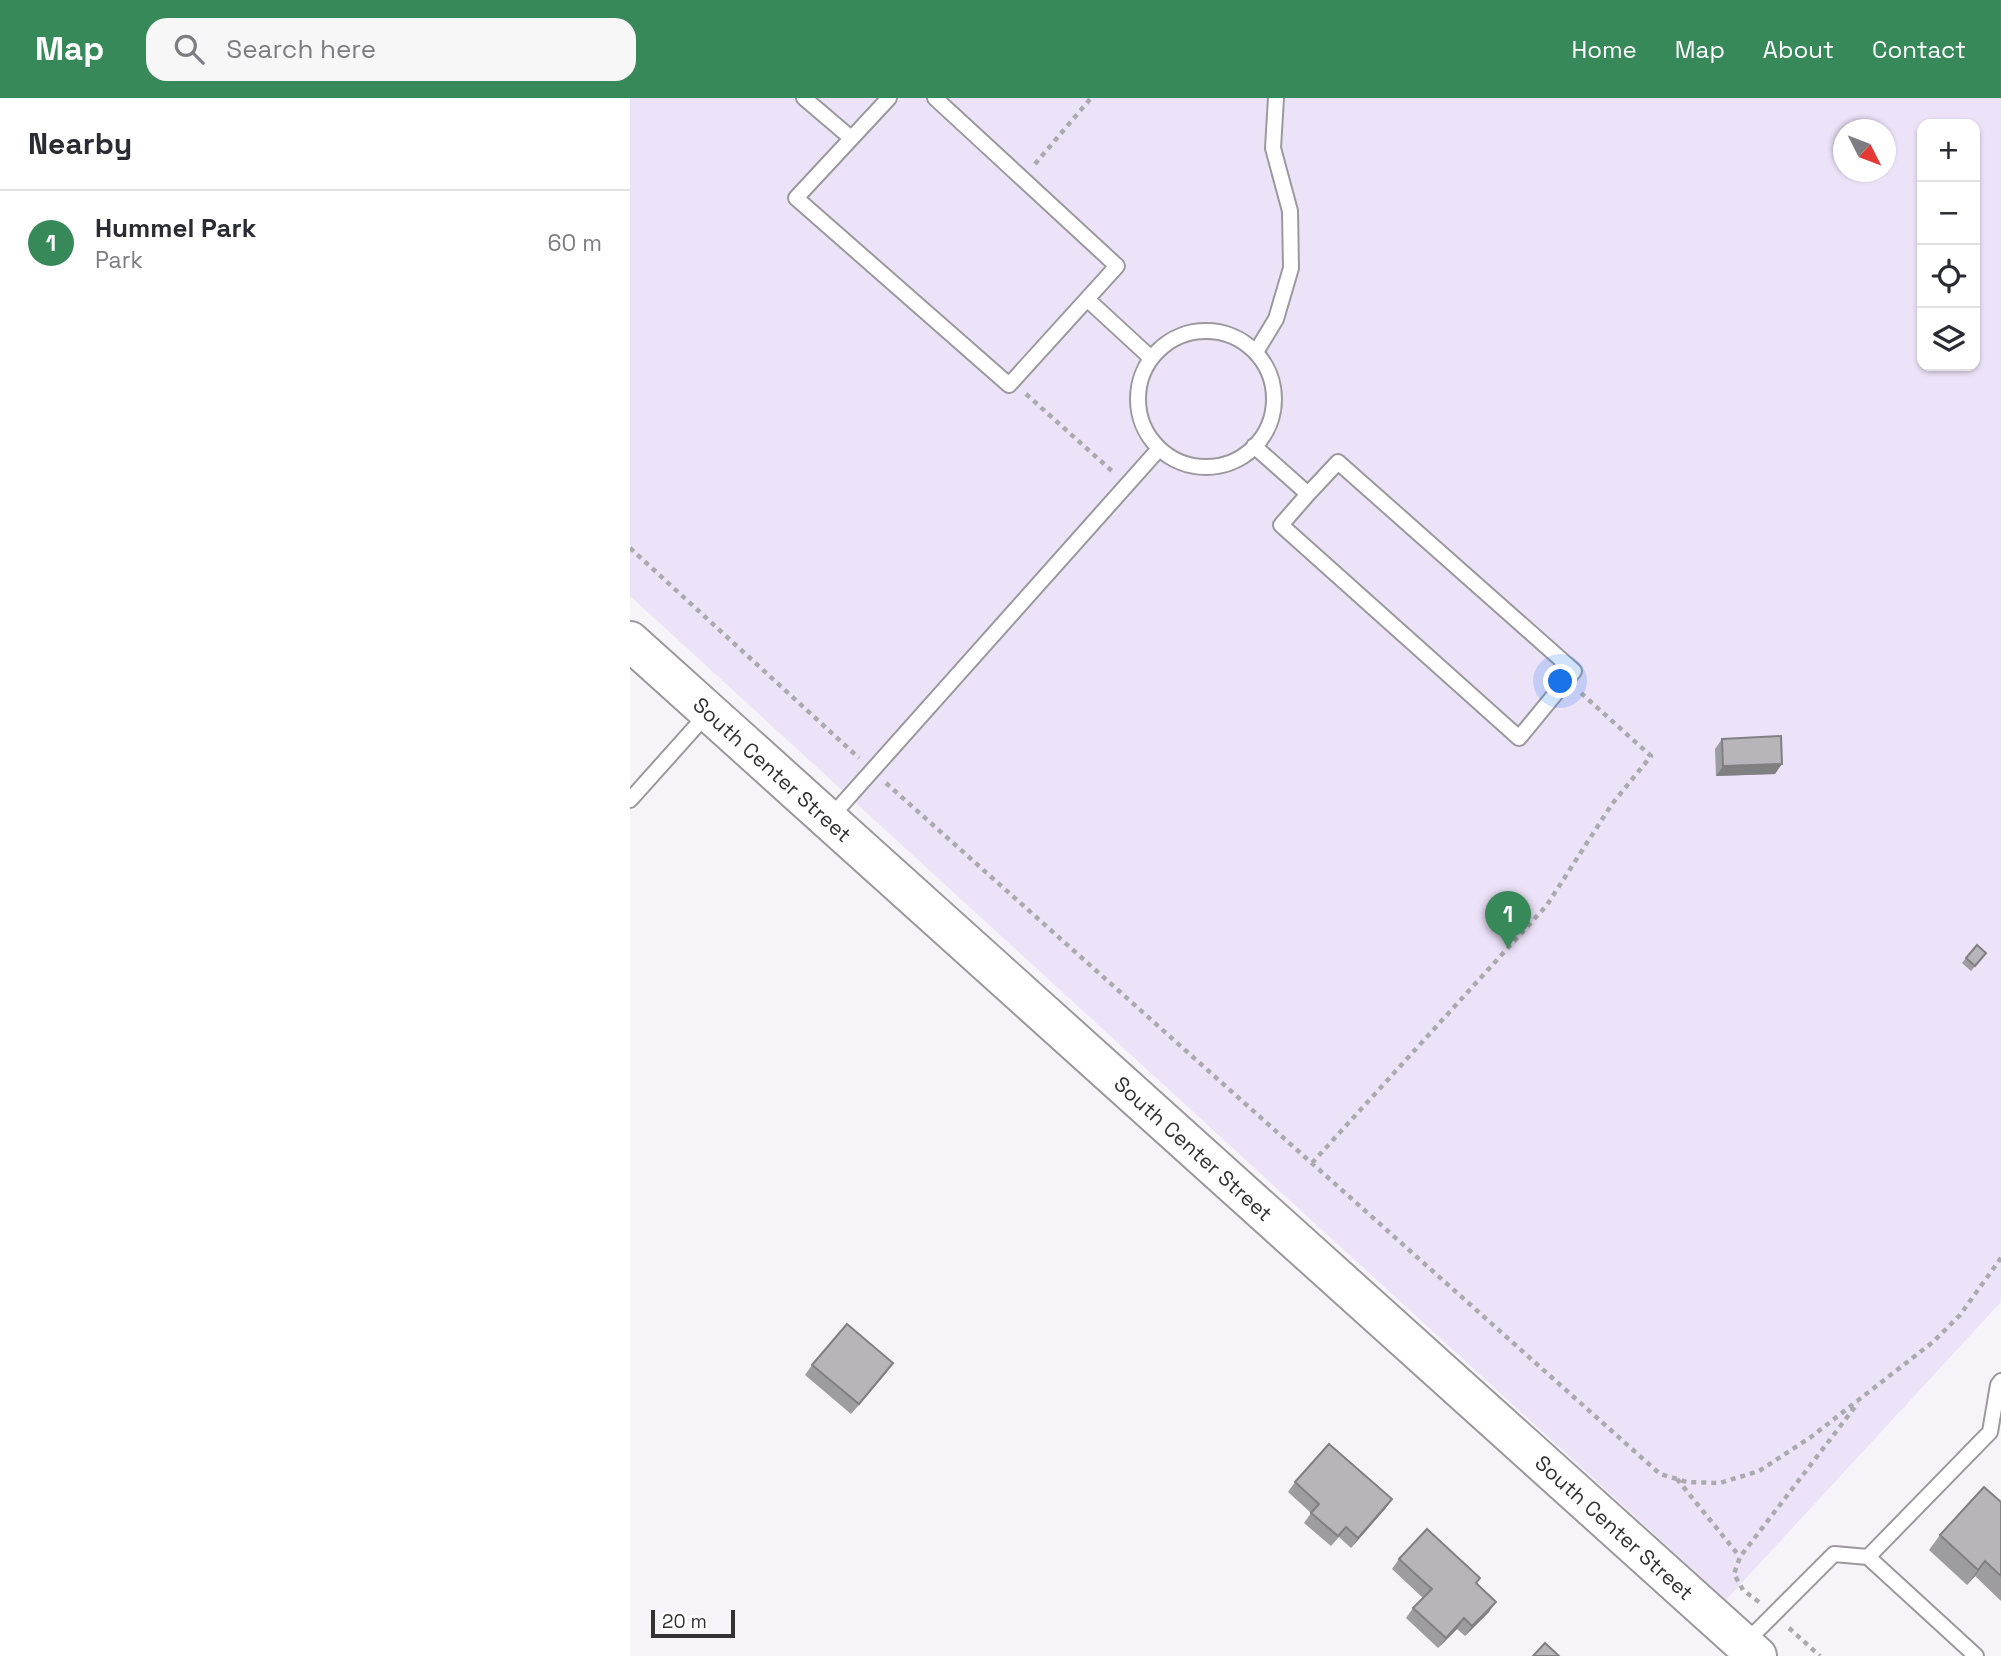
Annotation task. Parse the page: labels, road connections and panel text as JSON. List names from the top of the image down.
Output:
{
  "streets": {
    "main road": ["South Center Street"]
  },
  "scale_bar": "20 m",
  "north": "bottom right",
  "page": {
    "header": "Map",
    "search": "Search here",
    "nav": [
      "Home",
      "Map",
      "About",
      "Contact"
    ],
    "heading": "Nearby",
    "map_buttons": ["+", "−"],
    "list": [
      {
        "mark": "1",
        "name": "Hummel Park",
        "note": "Park",
        "value": "60 m"
      }
    ],
    "pins": "1",
    "scale": "20 m"
  }
}
